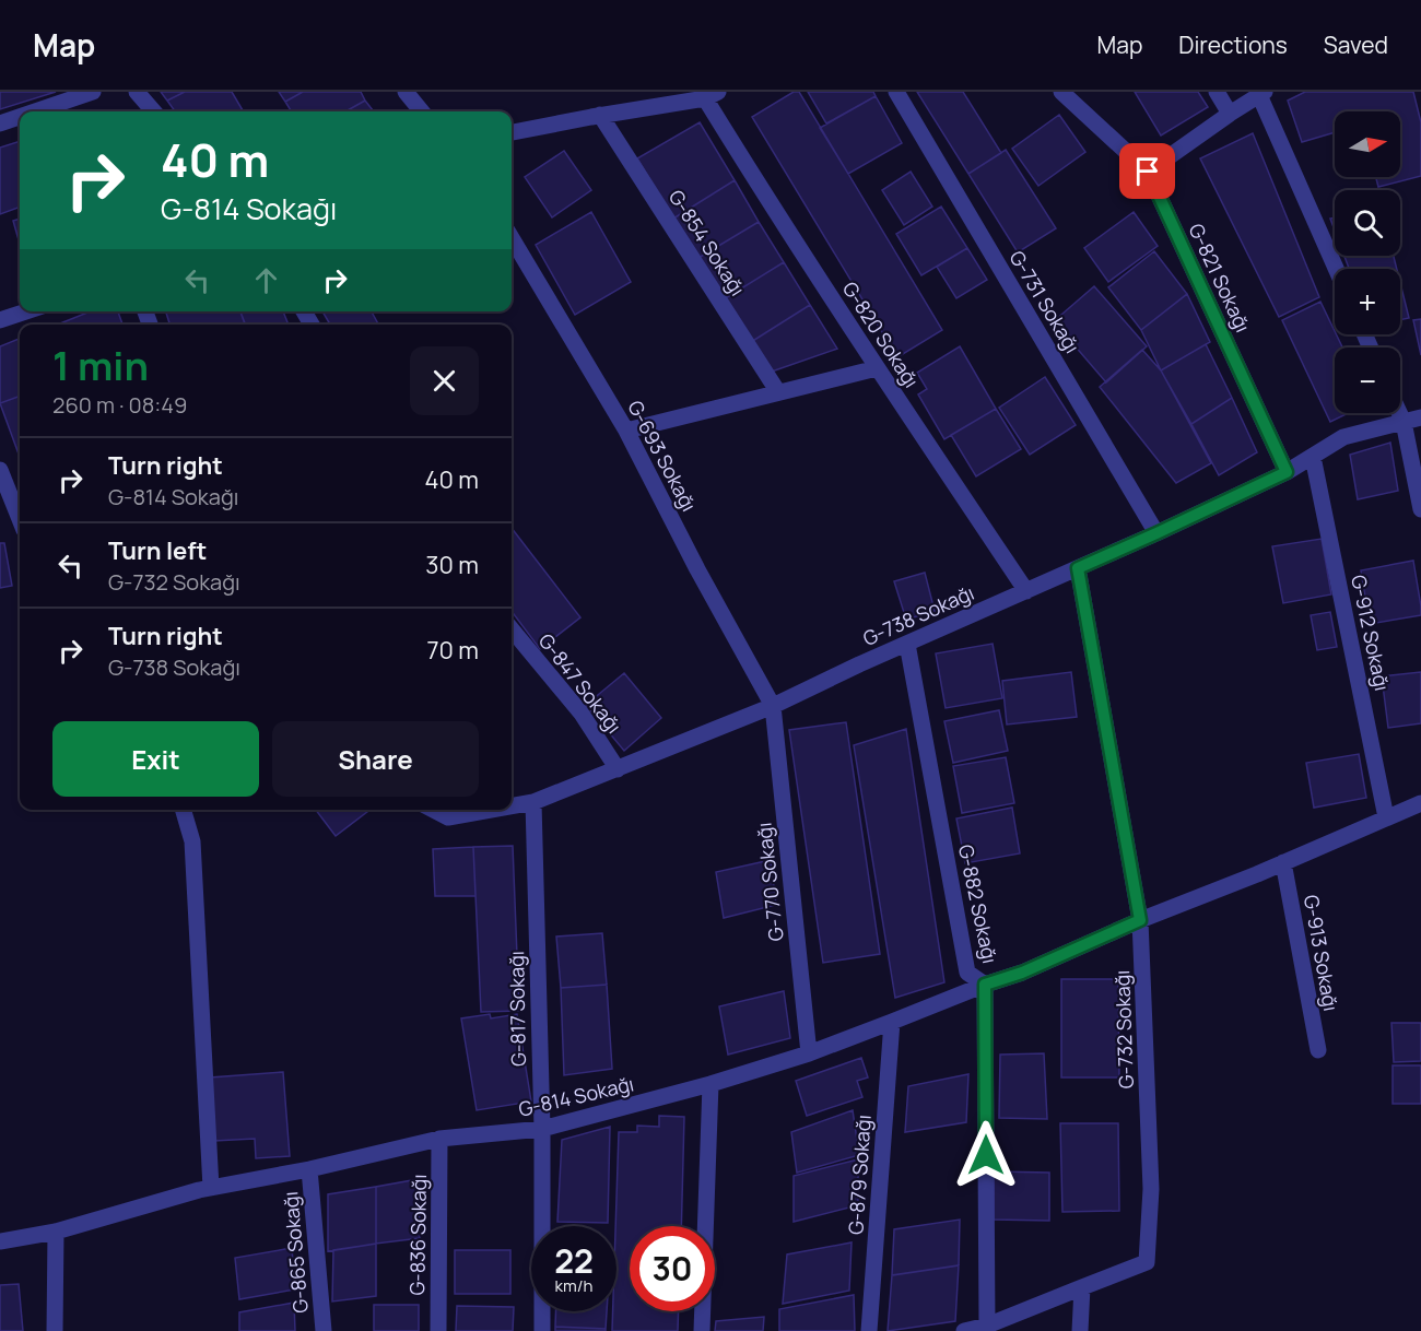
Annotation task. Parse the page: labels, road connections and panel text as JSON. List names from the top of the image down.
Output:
{
  "streets": {
    "street": [
      "G-854 Sokağı",
      "G-821 Sokağı",
      "G-731 Sokağı",
      "G-820 Sokağı",
      "G-693 Sokağı",
      "G-738 Sokağı",
      "G-912 Sokağı",
      "G-847 Sokağı",
      "G-770 Sokağı",
      "G-882 Sokağı",
      "G-913 Sokağı",
      "G-817 Sokağı",
      "G-732 Sokağı",
      "G-814 Sokağı",
      "G-879 Sokağı",
      "G-836 Sokağı",
      "G-865 Sokağı"
    ]
  },
  "crossings": [
    ["G-821 Sokağı", "G-738 Sokağı"],
    ["G-731 Sokağı", "G-738 Sokağı"],
    ["G-820 Sokağı", "G-738 Sokağı"],
    ["G-693 Sokağı", "G-738 Sokağı"],
    ["G-693 Sokağı", "G-770 Sokağı"],
    ["G-738 Sokağı", "G-912 Sokağı"],
    ["G-738 Sokağı", "G-847 Sokağı"],
    ["G-738 Sokağı", "G-770 Sokağı"],
    ["G-738 Sokağı", "G-882 Sokağı"],
    ["G-738 Sokağı", "G-817 Sokağı"],
    ["G-738 Sokağı", "G-732 Sokağı"],
    ["G-912 Sokağı", "G-814 Sokağı"],
    ["G-770 Sokağı", "G-814 Sokağı"],
    ["G-882 Sokağı", "G-814 Sokağı"],
    ["G-913 Sokağı", "G-814 Sokağı"],
    ["G-817 Sokağı", "G-814 Sokağı"],
    ["G-732 Sokağı", "G-814 Sokağı"],
    ["G-814 Sokağı", "G-879 Sokağı"],
    ["G-814 Sokağı", "G-836 Sokağı"],
    ["G-814 Sokağı", "G-865 Sokağı"]
  ],
  "north": "right",
  "page": {
    "header": "Map",
    "nav": ["Map", "Directions", "Saved"],
    "map_buttons": ["+", "−"],
    "turn": ["40 m", "G-814 Sokağı"],
    "heading": ["1 min", "260 m · 08:49"],
    "list": [
      {
        "name": "Turn right",
        "note": "G-814 Sokağı",
        "value": "40 m"
      },
      {
        "name": "Turn left",
        "note": "G-732 Sokağı",
        "value": "30 m"
      },
      {
        "name": "Turn right",
        "note": "G-738 Sokağı",
        "value": "70 m"
      }
    ],
    "buttons": ["Exit", "Share"],
    "speed": "22 km/h",
    "limit": "30"
  }
}
